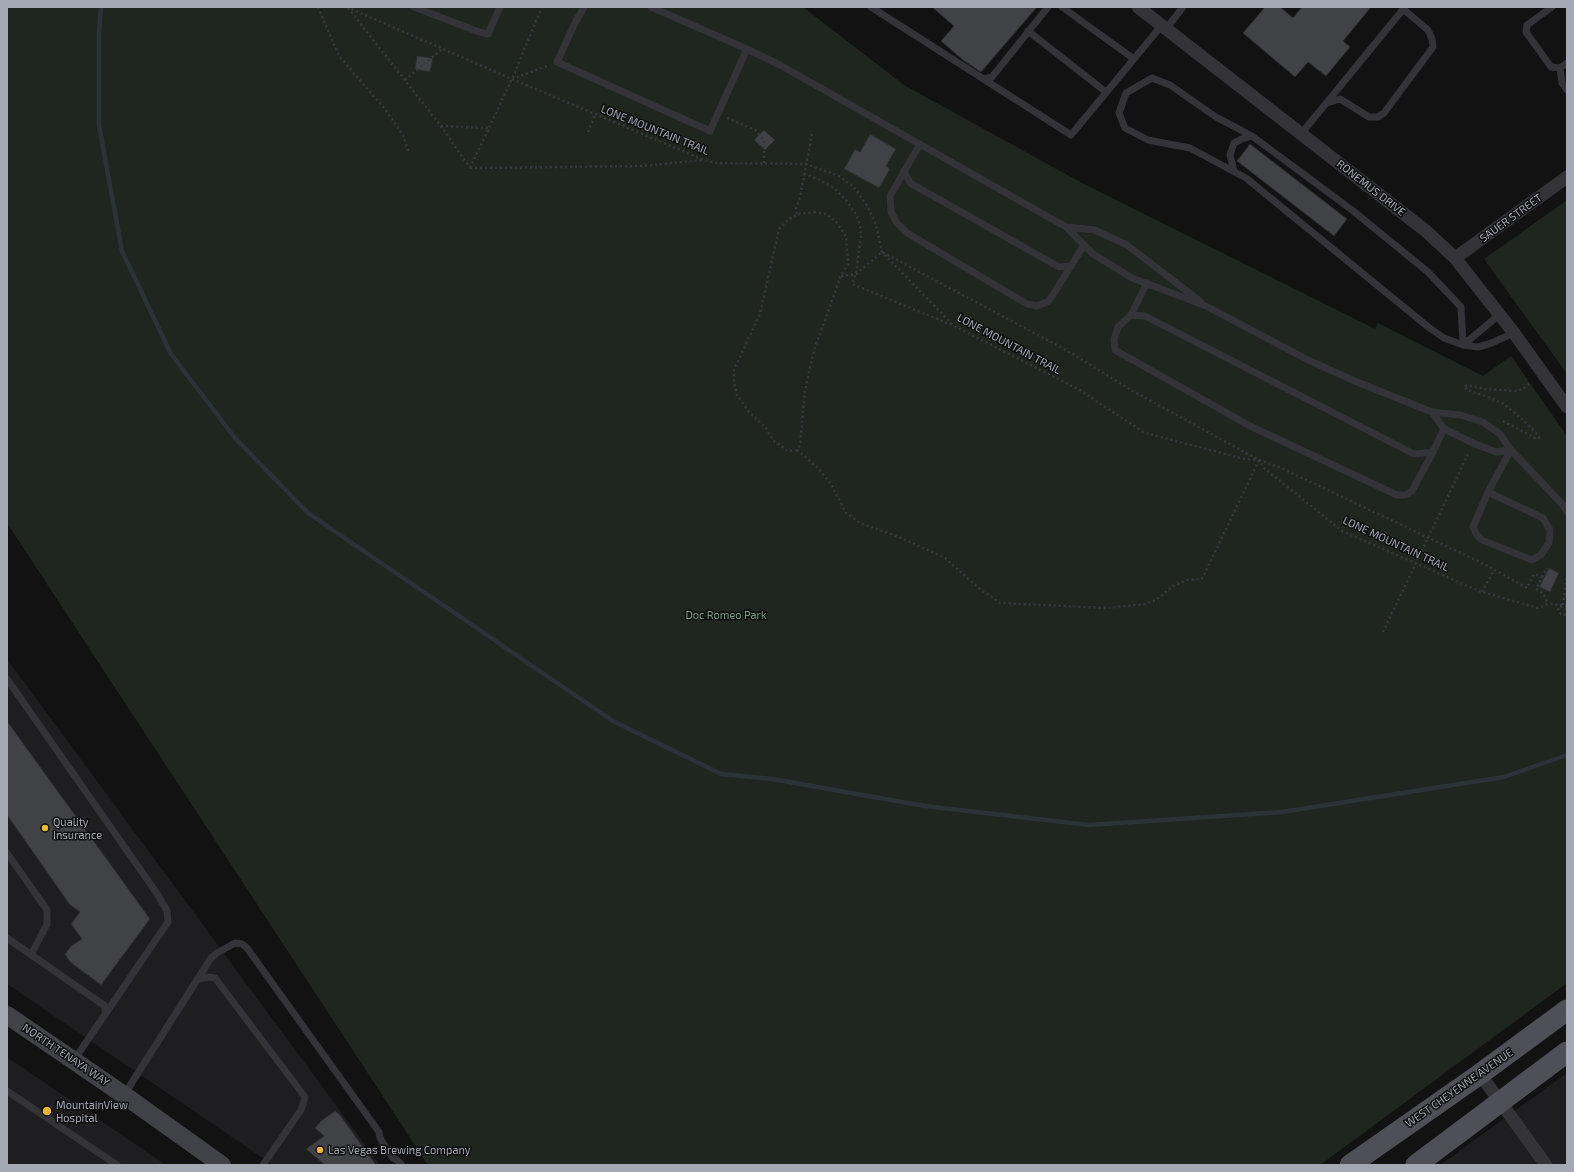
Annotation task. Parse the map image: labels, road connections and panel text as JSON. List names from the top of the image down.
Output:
{
  "streets": {
    "main road": ["NORTH TENAYA WAY", "WEST CHEYENNE AVENUE"],
    "street": ["RONEMUS DRIVE", "SAUER STREET"],
    "path": ["LONE MOUNTAIN TRAIL"]
  },
  "crossings": [
    ["RONEMUS DRIVE", "SAUER STREET"]
  ],
  "parks": ["Doc Romeo Park"],
  "places": ["Quality Insurance", "MountainView Hospital", "Las Vegas Brewing Company"]
}
